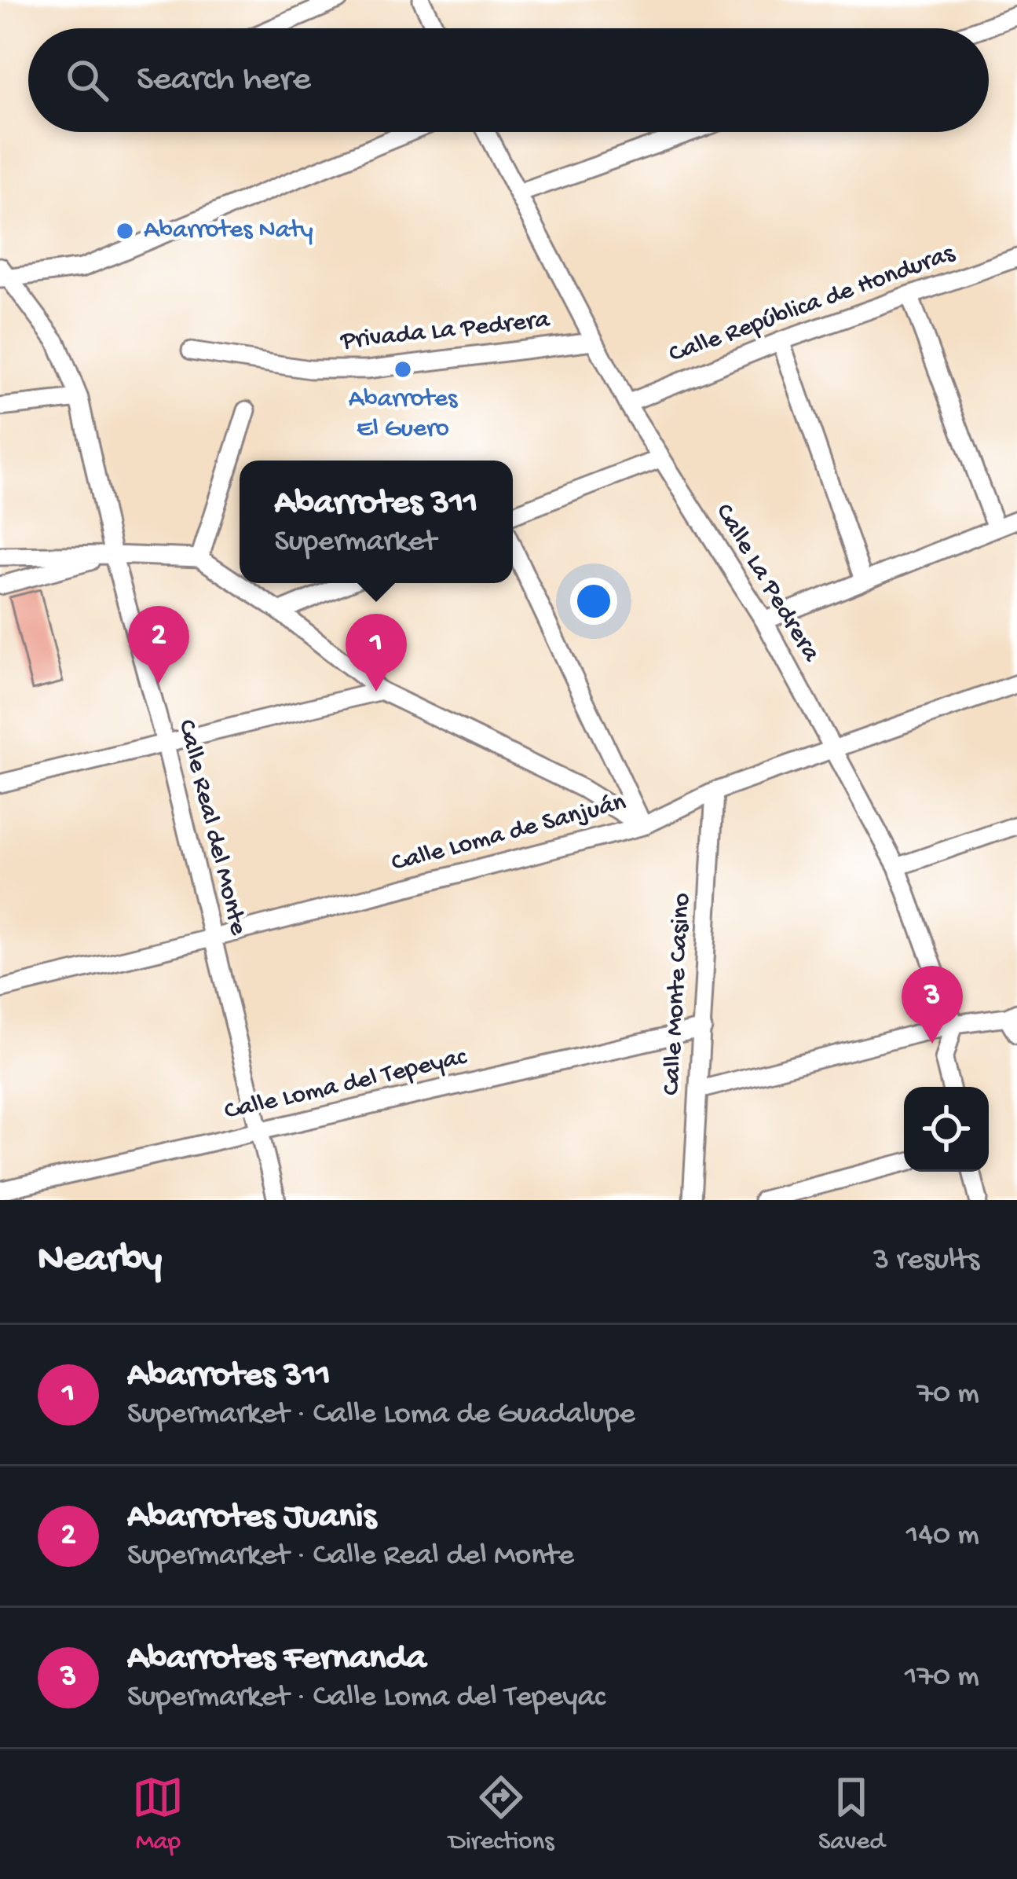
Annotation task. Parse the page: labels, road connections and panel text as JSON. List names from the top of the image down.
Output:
{
  "streets": {
    "street": [
      "Calle República de Honduras",
      "Privada La Pedrera",
      "Calle La Pedrera",
      "Calle Real del Monte",
      "Calle Loma de Sanjuán",
      "Calle Monte Casino",
      "Calle Loma del Tepeyac"
    ]
  },
  "crossings": [
    ["Calle República de Honduras", "Calle La Pedrera"],
    ["Privada La Pedrera", "Calle La Pedrera"],
    ["Calle La Pedrera", "Calle Loma de Sanjuán"],
    ["Calle Real del Monte", "Calle Loma de Sanjuán"],
    ["Calle Real del Monte", "Calle Loma del Tepeyac"],
    ["Calle Loma de Sanjuán", "Calle Monte Casino"],
    ["Calle Monte Casino", "Calle Loma del Tepeyac"]
  ],
  "places": ["Abarrotes Naty", "Abarrotes El Guero"],
  "page": {
    "search": "Search here",
    "popup": ["Abarrotes 311", "Supermarket"],
    "pins": ["2", "1", "3"],
    "heading": ["Nearby", "3 results"],
    "list": [
      {
        "mark": "1",
        "name": "Abarrotes 311",
        "note": "Supermarket · Calle Loma de Guadalupe",
        "value": "70 m"
      },
      {
        "mark": "2",
        "name": "Abarrotes Juanis",
        "note": "Supermarket · Calle Real del Monte",
        "value": "140 m"
      },
      {
        "mark": "3",
        "name": "Abarrotes Fernanda",
        "note": "Supermarket · Calle Loma del Tepeyac",
        "value": "170 m"
      }
    ],
    "nav": ["Map", "Directions", "Saved"]
  }
}
